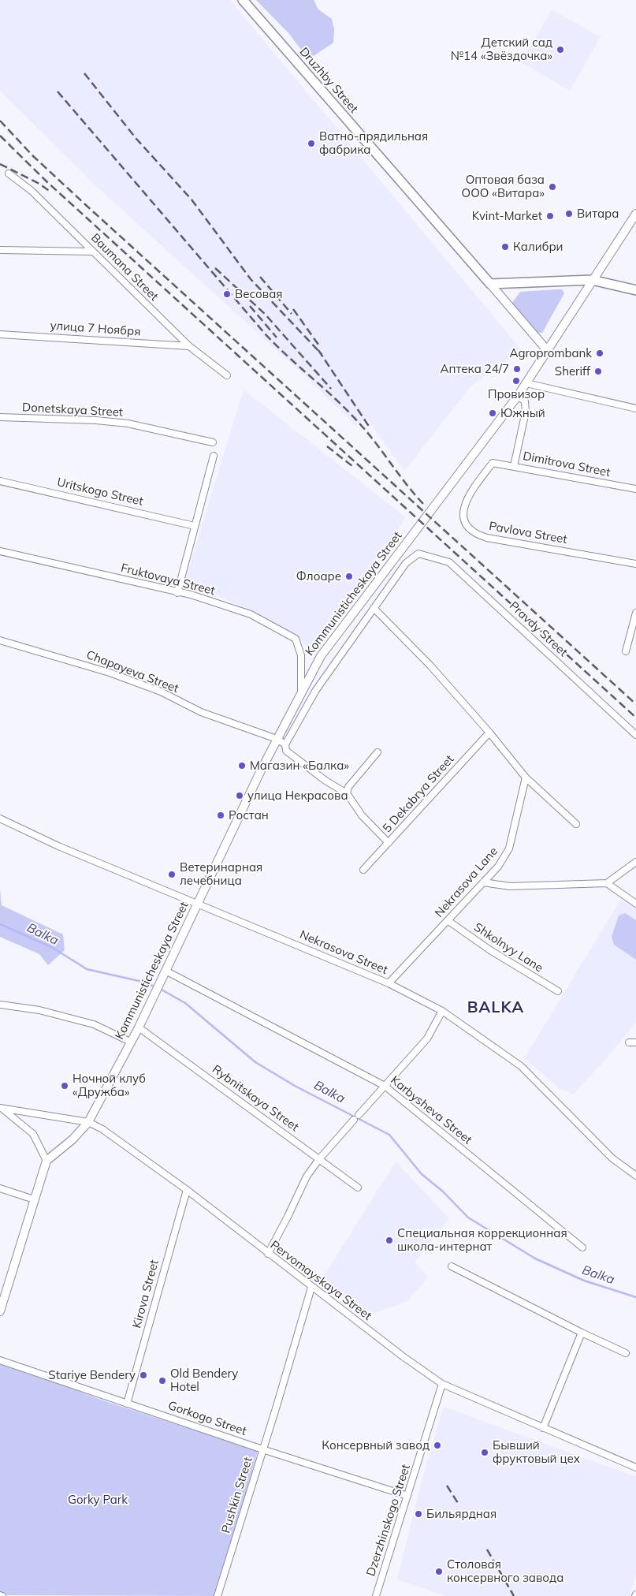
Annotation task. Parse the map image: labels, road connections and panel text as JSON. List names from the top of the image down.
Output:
{
  "streets": {
    "main road": ["Druzhby Street", "Kommunisticheskaya Street"],
    "street": [
      "Baumana Street",
      "улица 7 Ноября",
      "Donetskaya Street",
      "Dimitrova Street",
      "Uritskogo Street",
      "Pavlova Street",
      "Fruktovaya Street",
      "Pravdy Street",
      "Chapayeva Street",
      "5 Dekabrya Street",
      "Nekrasova Lane",
      "Shkolnyy Lane",
      "Nekrasova Street",
      "Rybnitskaya Street",
      "Karbysheva Street",
      "Pervomayskaya Street",
      "Kirova Street",
      "Gorkogo Street",
      "Pushkin Street",
      "Dzerzhinskogo Street"
    ]
  },
  "crossings": [
    ["Druzhby Street", "Kommunisticheskaya Street"],
    ["Baumana Street", "улица 7 Ноября"],
    ["Dimitrova Street", "Pavlova Street"],
    ["Fruktovaya Street", "Kommunisticheskaya Street"],
    ["Kommunisticheskaya Street", "Chapayeva Street"],
    ["Kommunisticheskaya Street", "Nekrasova Street"],
    ["Kommunisticheskaya Street", "Rybnitskaya Street"],
    ["Kommunisticheskaya Street", "Karbysheva Street"],
    ["Kommunisticheskaya Street", "Pervomayskaya Street"],
    ["Nekrasova Lane", "Shkolnyy Lane"],
    ["Nekrasova Lane", "Nekrasova Street"],
    ["Pervomayskaya Street", "Kirova Street"],
    ["Pervomayskaya Street", "Pushkin Street"],
    ["Pervomayskaya Street", "Dzerzhinskogo Street"],
    ["Kirova Street", "Gorkogo Street"],
    ["Gorkogo Street", "Pushkin Street"],
    ["Gorkogo Street", "Dzerzhinskogo Street"]
  ],
  "districts": ["BALKA"],
  "water": ["Balka"],
  "parks": ["Gorky Park"],
  "places": [
    "Детский сад №14 «Звёздочка»",
    "Ватно-прядильная фабрика",
    "Оптовая база ООО «Витара»",
    "Витара",
    "Kvint-Market",
    "Калибри",
    "Весовая",
    "Agroprombank",
    "Аптека 24/7",
    "Sheriff",
    "Провизор",
    "Южный",
    "Флоаре",
    "Магазин «Балка»",
    "улица Некрасова",
    "Ростан",
    "Ветеринарная лечебница",
    "Ночной клуб «Дружба»",
    "Специальная коррекционная школа-интернат",
    "Stariye Bendery",
    "Old Bendery Hotel",
    "Консервный завод",
    "Бывший фруктовый цех",
    "Бильярдная",
    "Столовая консервного завода"
  ]
}
